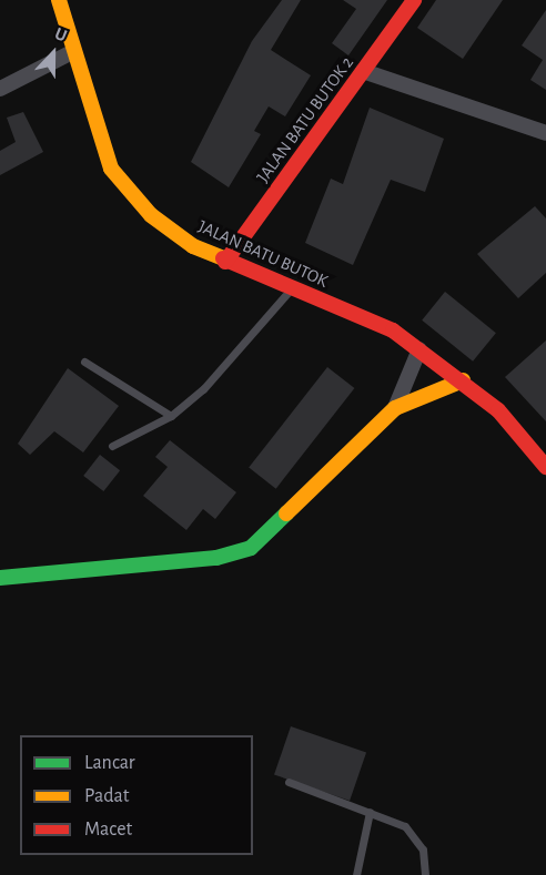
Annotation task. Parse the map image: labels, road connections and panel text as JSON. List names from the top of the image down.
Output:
{
  "streets": {
    "street": ["JALAN BATU BUTOK 2", "JALAN BATU BUTOK"]
  },
  "crossings": [
    ["JALAN BATU BUTOK 2", "JALAN BATU BUTOK"]
  ],
  "legend": ["Lancar", "Padat", "Macet"],
  "north": "top"
}
